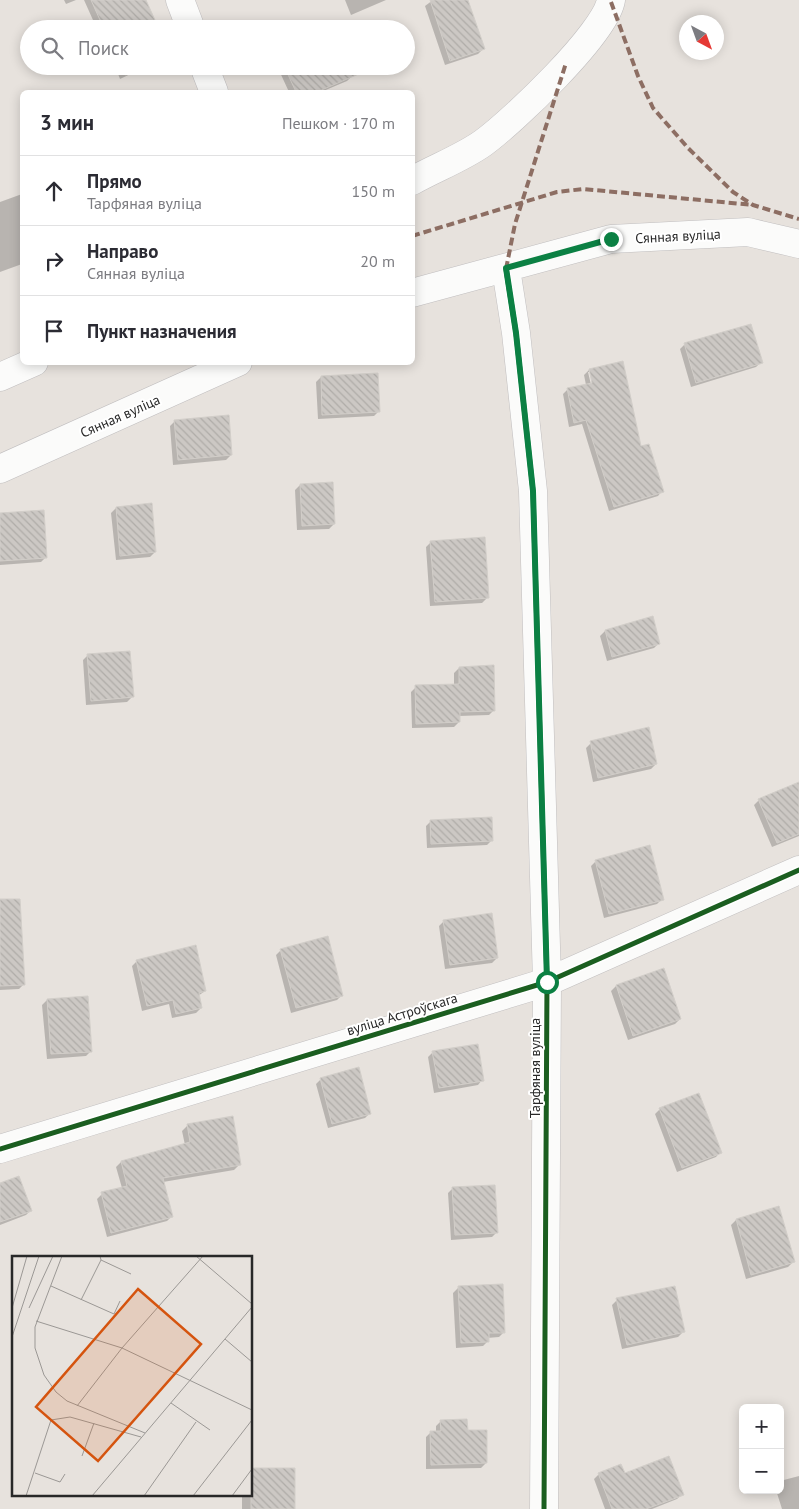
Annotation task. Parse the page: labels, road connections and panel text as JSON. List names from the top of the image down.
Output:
{
  "streets": {
    "street": ["Сянная вуліца", "вуліца Астроўскага", "Тарфяная вуліца"]
  },
  "crossings": [
    ["Сянная вуліца", "Тарфяная вуліца"],
    ["вуліца Астроўскага", "Тарфяная вуліца"]
  ],
  "north": "bottom right",
  "page": {
    "search": "Поиск",
    "heading": ["3 мин", "Пешком · 170 m"],
    "list": [
      ["Прямо", "Тарфяная вуліца", "150 m"],
      ["Направо", "Сянная вуліца", "20 m"],
      "Пункт назначения"
    ],
    "map_buttons": ["+", "−"]
  }
}
